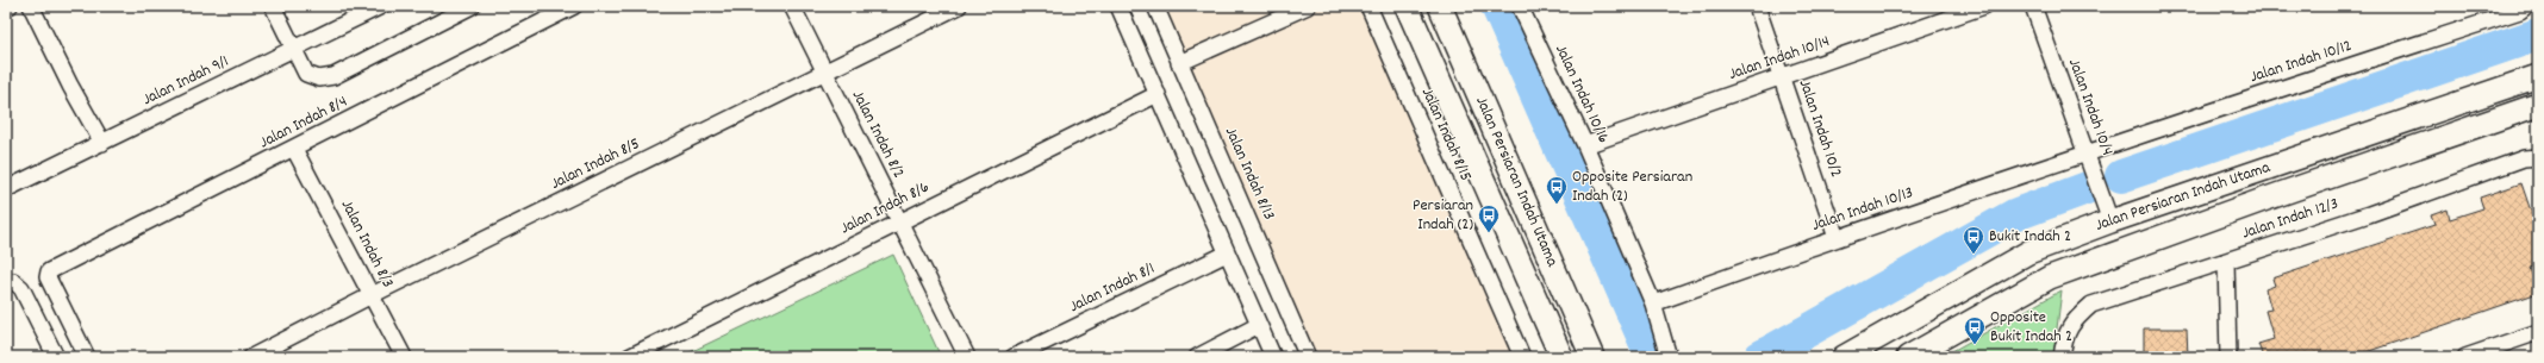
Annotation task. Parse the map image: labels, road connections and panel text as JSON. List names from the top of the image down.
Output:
{
  "streets": {
    "main road": ["Jalan Persiaran Indah Utama"],
    "street": [
      "Jalan Indah 10/14",
      "Jalan Indah 10/12",
      "Jalan Indah 9/1",
      "Jalan Indah 10/16",
      "Jalan Indah 10/4",
      "Jalan Indah 8/4",
      "Jalan Indah 10/2",
      "Jalan Indah 8/2",
      "Jalan Indah 8/15",
      "Jalan Indah 8/5",
      "Jalan Indah 8/13",
      "Jalan Indah 8/6",
      "Jalan Indah 10/13",
      "Jalan Indah 12/3",
      "Jalan Indah 8/3",
      "Jalan Indah 8/1"
    ]
  },
  "crossings": [
    ["Jalan Indah 10/14", "Jalan Indah 10/16"],
    ["Jalan Indah 10/14", "Jalan Indah 10/2"],
    ["Jalan Indah 10/12", "Jalan Indah 10/4"],
    ["Jalan Indah 10/12", "Jalan Indah 10/13"],
    ["Jalan Indah 10/16", "Jalan Indah 10/13"],
    ["Jalan Indah 10/4", "Jalan Persiaran Indah Utama"],
    ["Jalan Indah 10/4", "Jalan Indah 10/13"],
    ["Jalan Indah 8/4", "Jalan Indah 8/3"],
    ["Jalan Indah 10/2", "Jalan Indah 10/13"],
    ["Jalan Indah 8/2", "Jalan Indah 8/5"],
    ["Jalan Indah 8/2", "Jalan Indah 8/6"],
    ["Jalan Indah 8/5", "Jalan Indah 8/3"]
  ],
  "places": {
    "bus stop": [
      "Opposite Persiaran Indah (2)",
      "Persiaran Indah (2)",
      "Bukit Indah 2",
      "Opposite Bukit Indah 2"
    ]
  }
}
